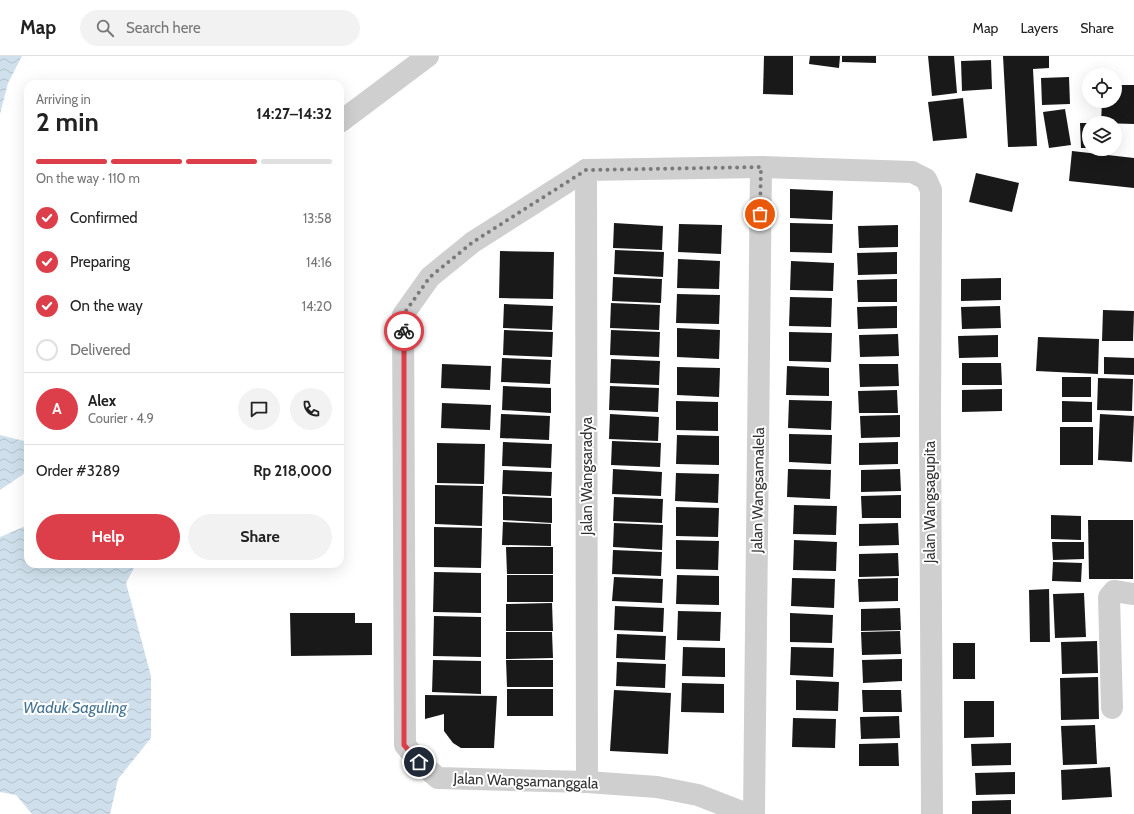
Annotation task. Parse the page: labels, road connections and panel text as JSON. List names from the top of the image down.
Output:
{
  "streets": {
    "street": [
      "Jalan Wangsaradya",
      "Jalan Wangsamalela",
      "Jalan Wangsagupita",
      "Jalan Wangsamanggala"
    ]
  },
  "crossings": [
    ["Jalan Wangsaradya", "Jalan Wangsamanggala"],
    ["Jalan Wangsamalela", "Jalan Wangsagupita"]
  ],
  "water": ["Waduk Saguling"],
  "page": {
    "header": "Map",
    "search": "Search here",
    "nav": ["Map", "Layers", "Share"],
    "heading": ["2 min", "Arriving in", "14:27–14:32"],
    "panel": [
      "Alex",
      "Courier · 4.9",
      "Order #3289",
      "Rp 218,000"
    ],
    "bar": "On the way · 110 m",
    "list": [
      ["Confirmed", "13:58"],
      ["Preparing", "14:16"],
      ["On the way", "14:20"],
      "Delivered"
    ],
    "round": "A",
    "buttons": ["Help", "Share"]
  }
}
